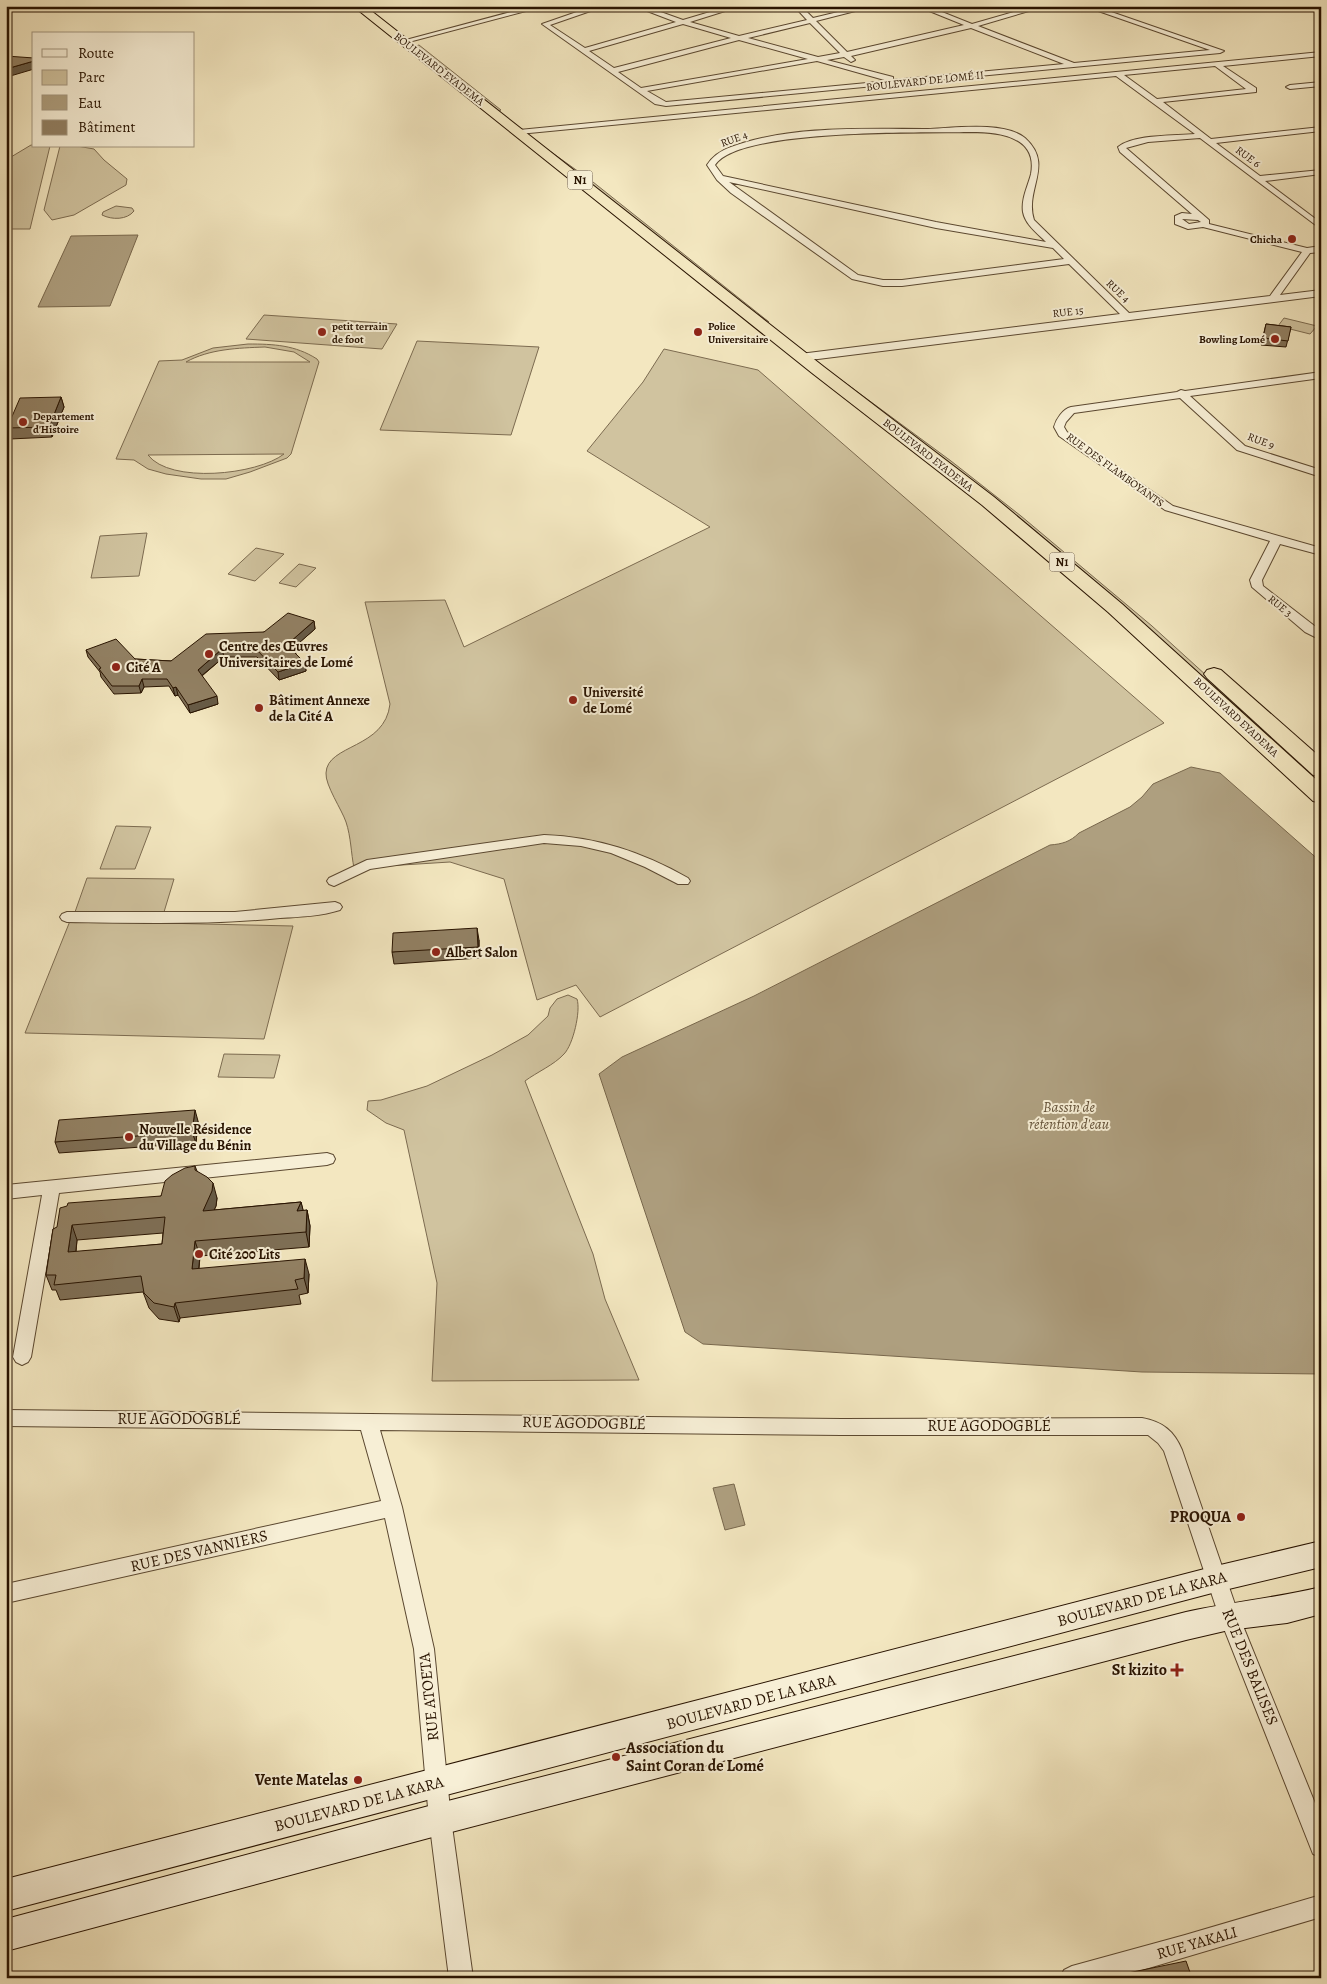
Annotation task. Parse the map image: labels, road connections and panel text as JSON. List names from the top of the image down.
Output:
{
  "streets": {
    "highway": ["BOULEVARD EYADEMA", "N1"],
    "main road": ["BOULEVARD DE LA KARA"],
    "street": [
      "BOULEVARD DE LOMÉ II",
      "RUE 4",
      "RUE 6",
      "RUE 15",
      "RUE 9",
      "RUE DES FLAMBOYANTS",
      "RUE 3",
      "RUE AGODOGBLÉ",
      "RUE DES VANNIERS",
      "RUE DES BALISES",
      "RUE ATOETA",
      "RUE YAKALI"
    ]
  },
  "crossings": [
    ["BOULEVARD EYADEMA", "N1"],
    ["BOULEVARD EYADEMA", "RUE 15"],
    ["BOULEVARD DE LOMÉ II", "RUE 6"],
    ["BOULEVARD DE LOMÉ II", "N1"],
    ["RUE 4", "RUE 15"],
    ["N1", "RUE 15"],
    ["RUE 9", "RUE DES FLAMBOYANTS"],
    ["RUE DES FLAMBOYANTS", "RUE 3"],
    ["RUE AGODOGBLÉ", "RUE DES BALISES"],
    ["RUE AGODOGBLÉ", "RUE ATOETA"],
    ["RUE DES VANNIERS", "RUE ATOETA"],
    ["BOULEVARD DE LA KARA", "RUE DES BALISES"],
    ["BOULEVARD DE LA KARA", "RUE ATOETA"]
  ],
  "water": ["Bassin de rétention d'eau"],
  "places": {
    "other": [
      "Chicha",
      "petit terrain de foot",
      "Police Universitaire",
      "Bowling Lomé",
      "Departement d'Histoire",
      "Centre des Œuvres Universitaires de Lomé",
      "Cité A",
      "Université de Lomé",
      "Bâtiment Annexe de la Cité A",
      "Albert Salon",
      "Nouvelle Résidence du Village du Bénin",
      "Cité 200 Lits",
      "PROQUA",
      "Association du Saint Coran de Lomé",
      "Vente Matelas"
    ],
    "health": ["St kizito"]
  },
  "legend": [
    "Route",
    "Parc",
    "Eau",
    "Bâtiment"
  ]
}
